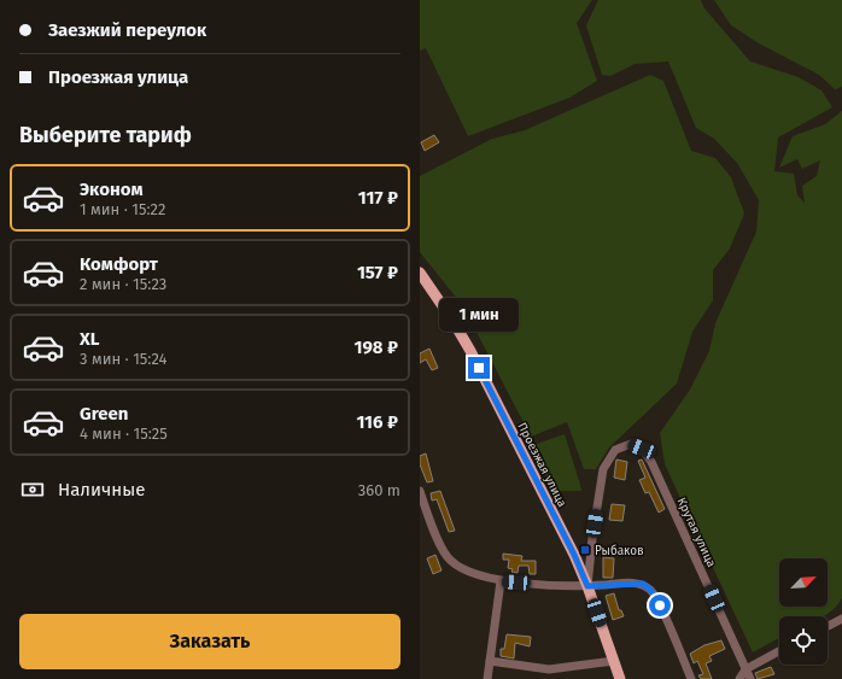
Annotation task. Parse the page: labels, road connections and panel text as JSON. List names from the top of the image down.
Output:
{
  "streets": {
    "main road": ["Проезжая улица"],
    "street": ["Крутая улица"]
  },
  "crossings": [
    ["Проезжая улица", "Крутая улица"]
  ],
  "places": {
    "transit": ["Рыбаков"]
  },
  "north": "top right",
  "page": {
    "banner": ["Заезжий переулок", "Проезжая улица"],
    "heading": "Выберите тариф",
    "list": [
      {
        "name": "Эконом",
        "note": "1 мин · 15:22",
        "value": "117 ₽"
      },
      {
        "name": "Комфорт",
        "note": "2 мин · 15:23",
        "value": "157 ₽"
      },
      {
        "name": "XL",
        "note": "3 мин · 15:24",
        "value": "198 ₽"
      },
      {
        "name": "Green",
        "note": "4 мин · 15:25",
        "value": "116 ₽"
      }
    ],
    "bubble": "1 мин",
    "pay": ["Наличные", "360 m"],
    "buttons": "Заказать"
  }
}
